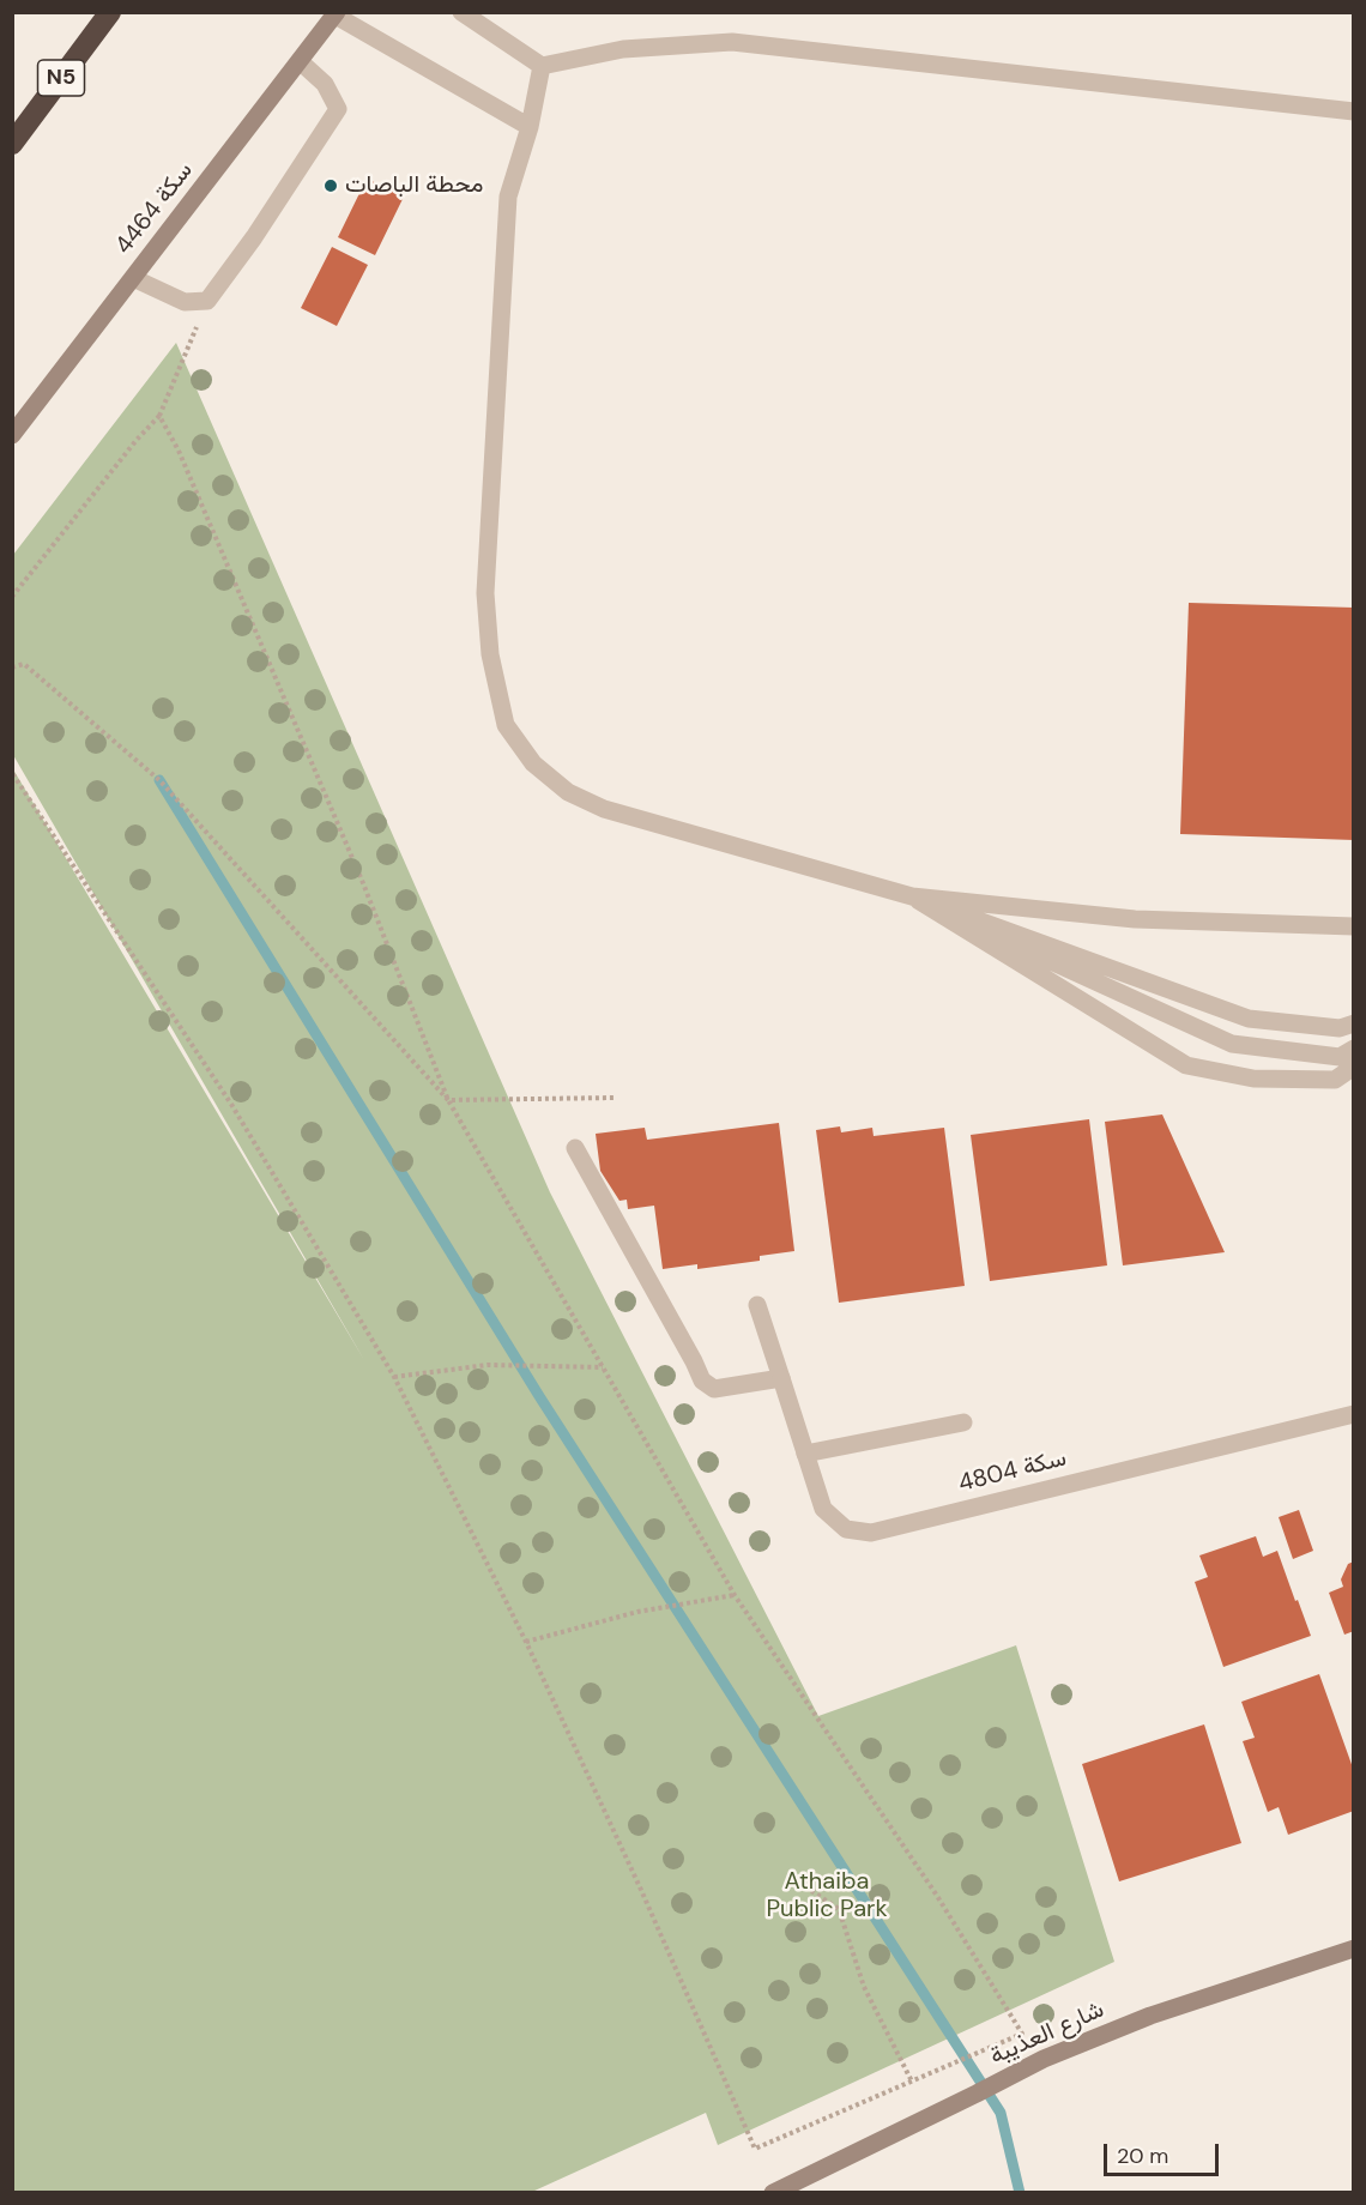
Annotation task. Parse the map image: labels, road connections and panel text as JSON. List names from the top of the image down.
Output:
{
  "streets": {
    "highway": ["N5"],
    "street": ["سكة 4464", "سكة 4804", "شارع العذيبة"]
  },
  "parks": ["Athaiba Public Park"],
  "places": ["محطة الباصات"],
  "scale_bar": "20 m"
}
